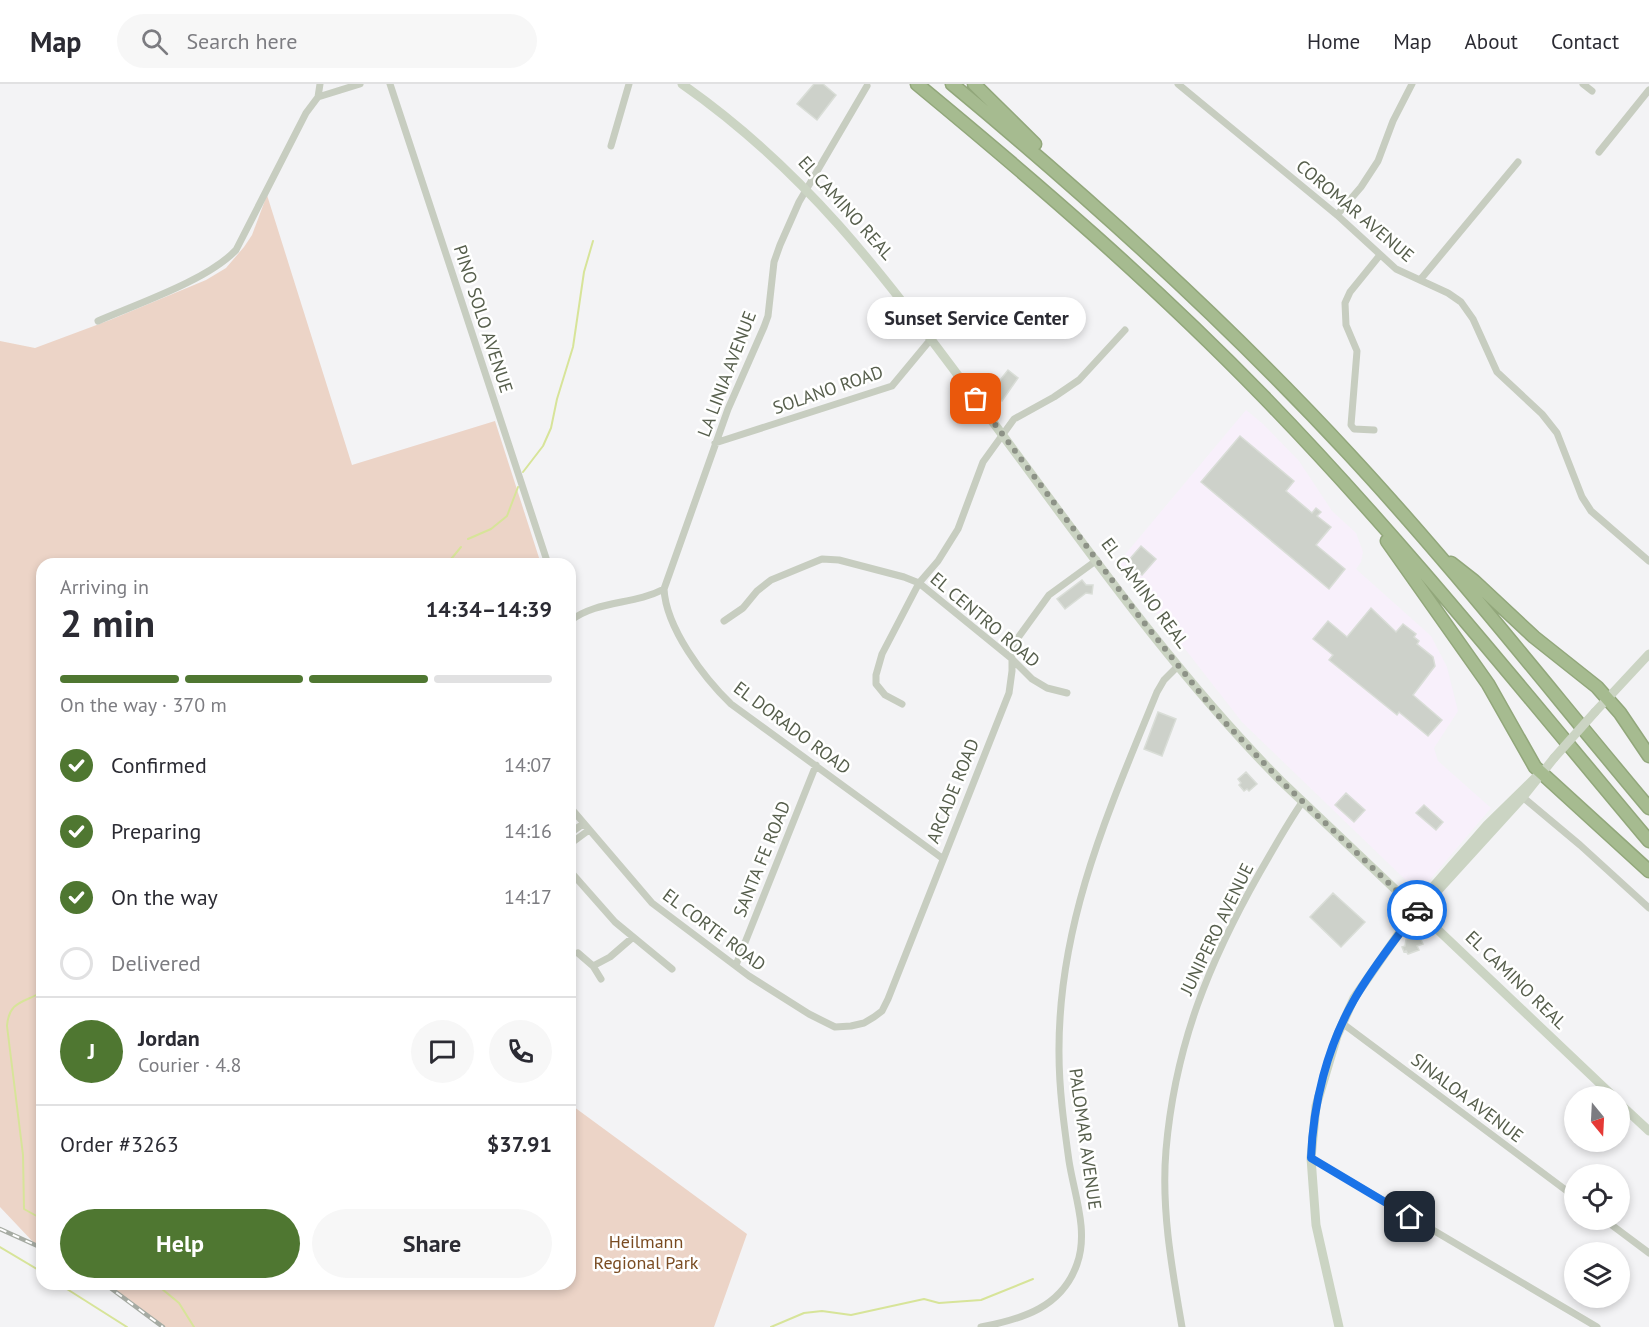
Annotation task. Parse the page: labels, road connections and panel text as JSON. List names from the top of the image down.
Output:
{
  "streets": {
    "main road": ["EL CAMINO REAL"],
    "street": [
      "COROMAR AVENUE",
      "PINO SOLO AVENUE",
      "LA LINIA AVENUE",
      "SOLANO ROAD",
      "EL CENTRO ROAD",
      "EL DORADO ROAD",
      "ARCADE ROAD",
      "SANTA FE ROAD",
      "JUNIPERO AVENUE",
      "EL CORTE ROAD",
      "SINALOA AVENUE",
      "PALOMAR AVENUE"
    ]
  },
  "crossings": [
    ["EL CAMINO REAL", "LA LINIA AVENUE"],
    ["EL CAMINO REAL", "SOLANO ROAD"],
    ["EL CAMINO REAL", "ARCADE ROAD"],
    ["EL CAMINO REAL", "JUNIPERO AVENUE"],
    ["EL CAMINO REAL", "PALOMAR AVENUE"],
    ["LA LINIA AVENUE", "SOLANO ROAD"],
    ["LA LINIA AVENUE", "EL DORADO ROAD"],
    ["EL CENTRO ROAD", "ARCADE ROAD"],
    ["EL DORADO ROAD", "ARCADE ROAD"],
    ["EL DORADO ROAD", "SANTA FE ROAD"],
    ["ARCADE ROAD", "EL CORTE ROAD"],
    ["SANTA FE ROAD", "EL CORTE ROAD"]
  ],
  "parks": ["Heilmann Regional Park"],
  "places": ["Sunset Service Center"],
  "north": "bottom",
  "page": {
    "header": "Map",
    "search": "Search here",
    "nav": [
      "Home",
      "Map",
      "About",
      "Contact"
    ],
    "bubble": "Sunset Service Center",
    "heading": ["2 min", "Arriving in", "14:34–14:39"],
    "panel": [
      "Jordan",
      "Courier · 4.8",
      "Order #3263",
      "$37.91"
    ],
    "bar": "On the way · 370 m",
    "list": [
      ["Confirmed", "14:07"],
      ["Preparing", "14:16"],
      ["On the way", "14:17"],
      "Delivered"
    ],
    "round": "J",
    "buttons": ["Help", "Share"]
  }
}
